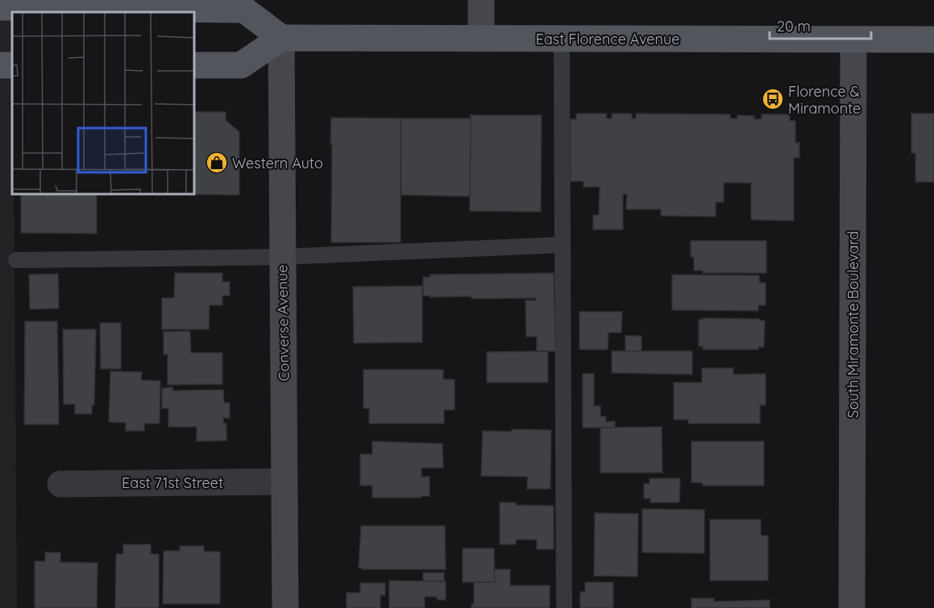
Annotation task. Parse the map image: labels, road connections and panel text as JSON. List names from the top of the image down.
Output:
{
  "streets": {
    "main road": ["East Florence Avenue"],
    "street": ["Converse Avenue", "South Miramonte Boulevard", "East 71st Street"]
  },
  "crossings": [
    ["East Florence Avenue", "Converse Avenue"],
    ["East Florence Avenue", "South Miramonte Boulevard"],
    ["Converse Avenue", "East 71st Street"]
  ],
  "places": {
    "bus stop": ["Florence & Miramonte"],
    "shop": ["Western Auto"]
  },
  "scale_bar": "20 m"
}
